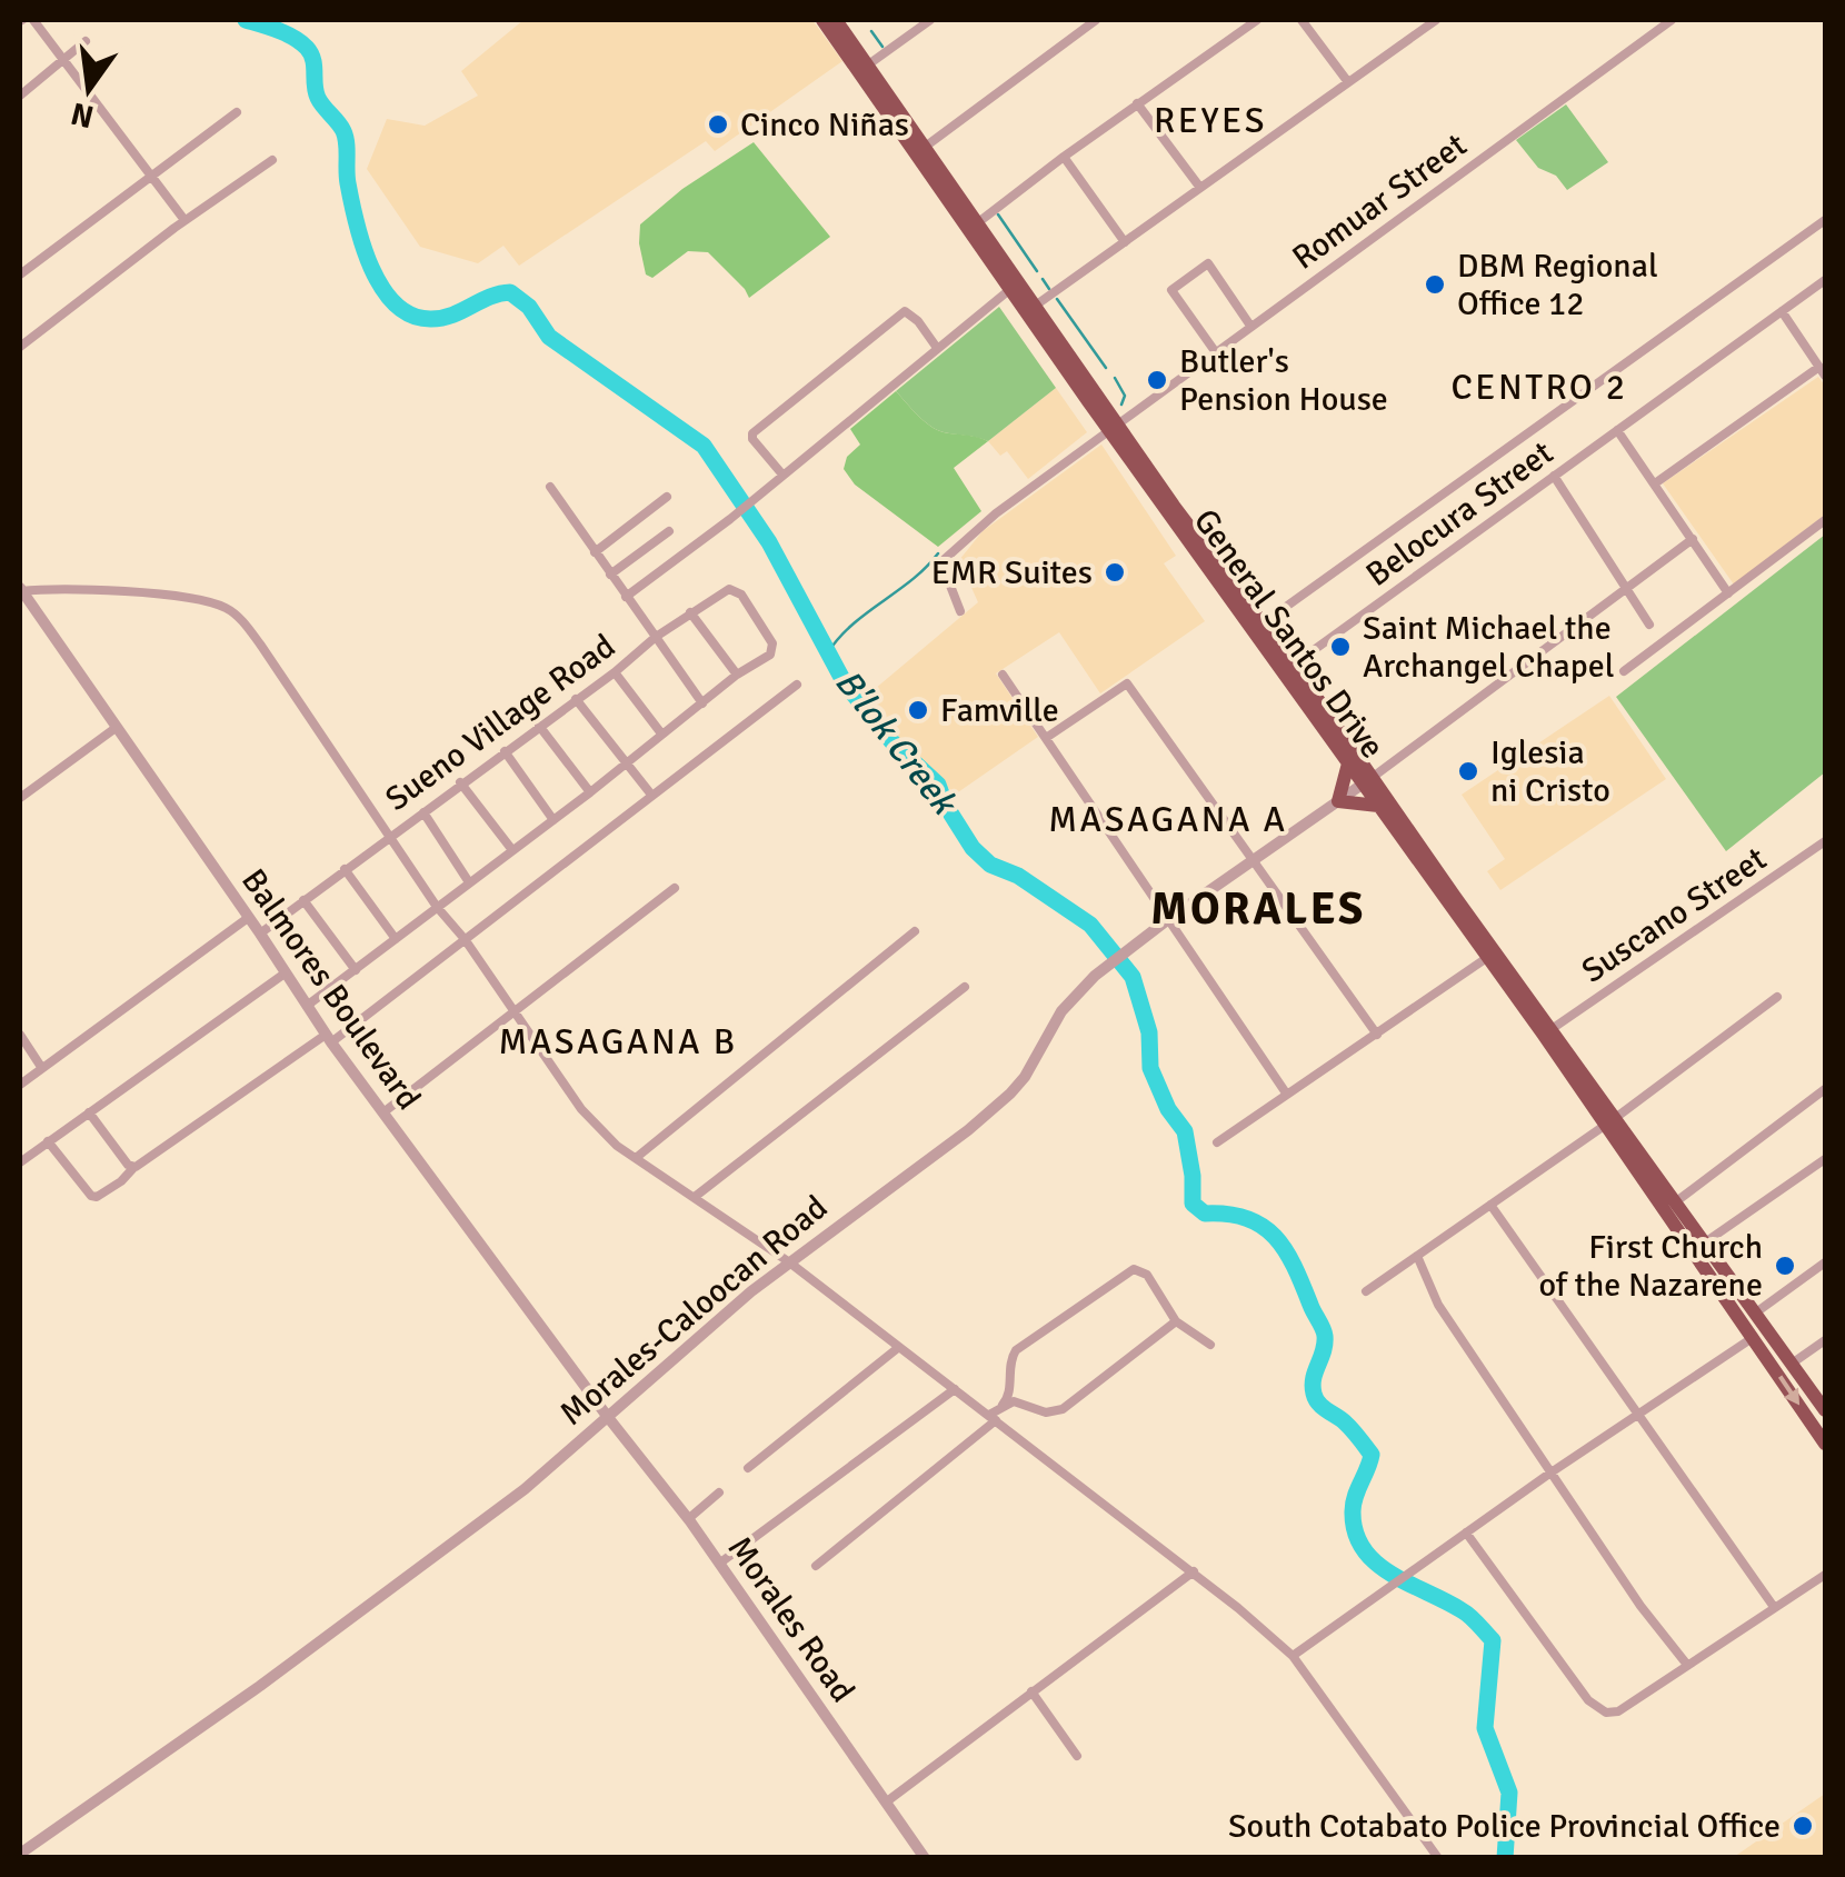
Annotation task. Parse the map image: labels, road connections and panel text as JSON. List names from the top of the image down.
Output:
{
  "streets": {
    "highway": ["General Santos Drive"],
    "street": [
      "Romuar Street",
      "Belocura Street",
      "Sueno Village Road",
      "Suscano Street",
      "Balmores Boulevard",
      "Morales-Caloocan Road",
      "Morales Road"
    ]
  },
  "crossings": [
    ["Romuar Street", "General Santos Drive"],
    ["Belocura Street", "General Santos Drive"],
    ["General Santos Drive", "Sueno Village Road"],
    ["General Santos Drive", "Suscano Street"],
    ["General Santos Drive", "Morales-Caloocan Road"],
    ["Sueno Village Road", "Balmores Boulevard"],
    ["Balmores Boulevard", "Morales-Caloocan Road"],
    ["Balmores Boulevard", "Morales Road"],
    ["Morales-Caloocan Road", "Morales Road"]
  ],
  "districts": [
    "REYES",
    "CENTRO 2",
    "MASAGANA A",
    "MORALES",
    "MASAGANA B"
  ],
  "water": ["B'lok Creek"],
  "places": [
    "Cinco Niñas",
    "DBM Regional Office 12",
    "Butler's Pension House",
    "EMR Suites",
    "Saint Michael the Archangel Chapel",
    "Famville",
    "Iglesia ni Cristo",
    "First Church of the Nazarene",
    "South Cotabato Police Provincial Office"
  ],
  "north": "bottom"
}
